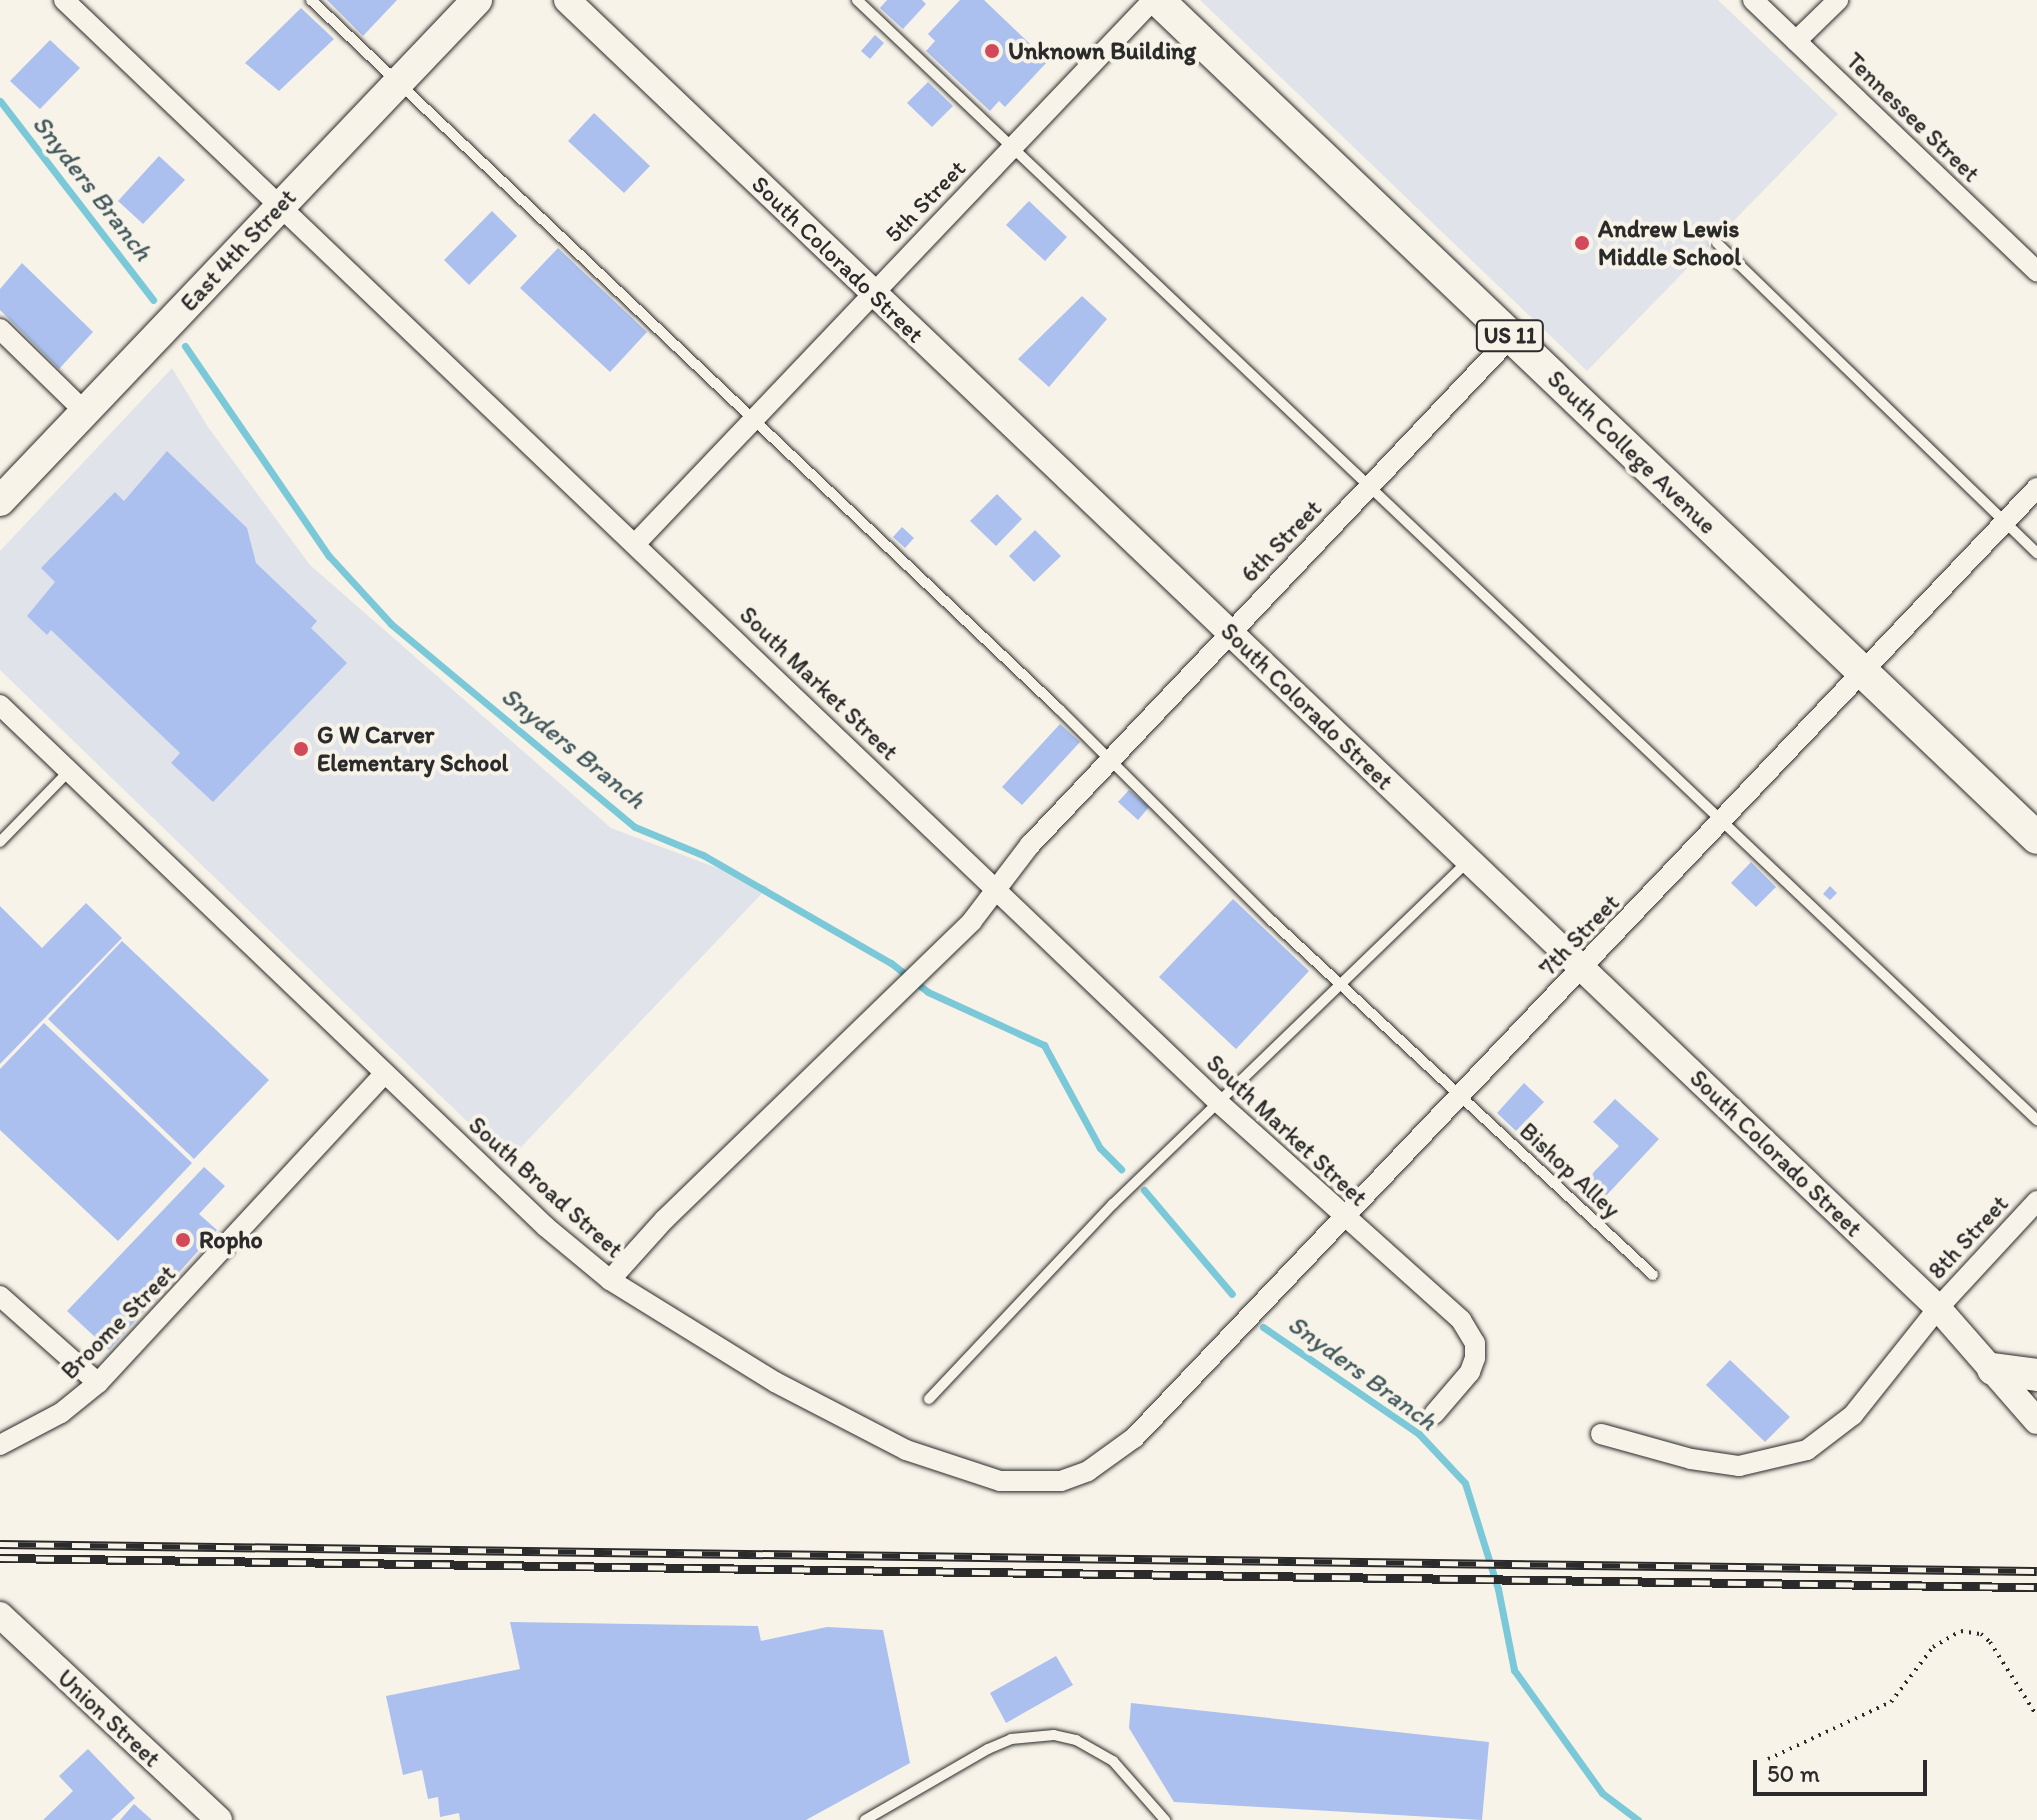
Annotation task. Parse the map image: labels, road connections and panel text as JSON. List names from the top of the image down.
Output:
{
  "streets": {
    "main road": ["East 4th Street", "US 11", "South College Avenue"],
    "street": [
      "Tennessee Street",
      "5th Street",
      "South Colorado Street",
      "6th Street",
      "South Market Street",
      "7th Street",
      "South Broad Street",
      "8th Street",
      "Broome Street",
      "Union Street"
    ],
    "lane": ["Bishop Alley"]
  },
  "crossings": [
    ["5th Street", "South Colorado Street"],
    ["5th Street", "South College Avenue"],
    ["5th Street", "South Market Street"],
    ["5th Street", "Bishop Alley"],
    ["East 4th Street", "South Market Street"],
    ["East 4th Street", "Bishop Alley"],
    ["South Colorado Street", "6th Street"],
    ["South Colorado Street", "7th Street"],
    ["South Colorado Street", "8th Street"],
    ["South College Avenue", "6th Street"],
    ["South College Avenue", "7th Street"],
    ["6th Street", "South Market Street"],
    ["6th Street", "Bishop Alley"],
    ["6th Street", "South Broad Street"],
    ["South Market Street", "7th Street"],
    ["7th Street", "Bishop Alley"],
    ["7th Street", "South Broad Street"],
    ["South Broad Street", "Broome Street"]
  ],
  "water": ["Snyders Branch"],
  "places": [
    "Unknown Building",
    "Andrew Lewis Middle School",
    "G W Carver Elementary School",
    "Ropho"
  ],
  "scale_bar": "50 m"
}
